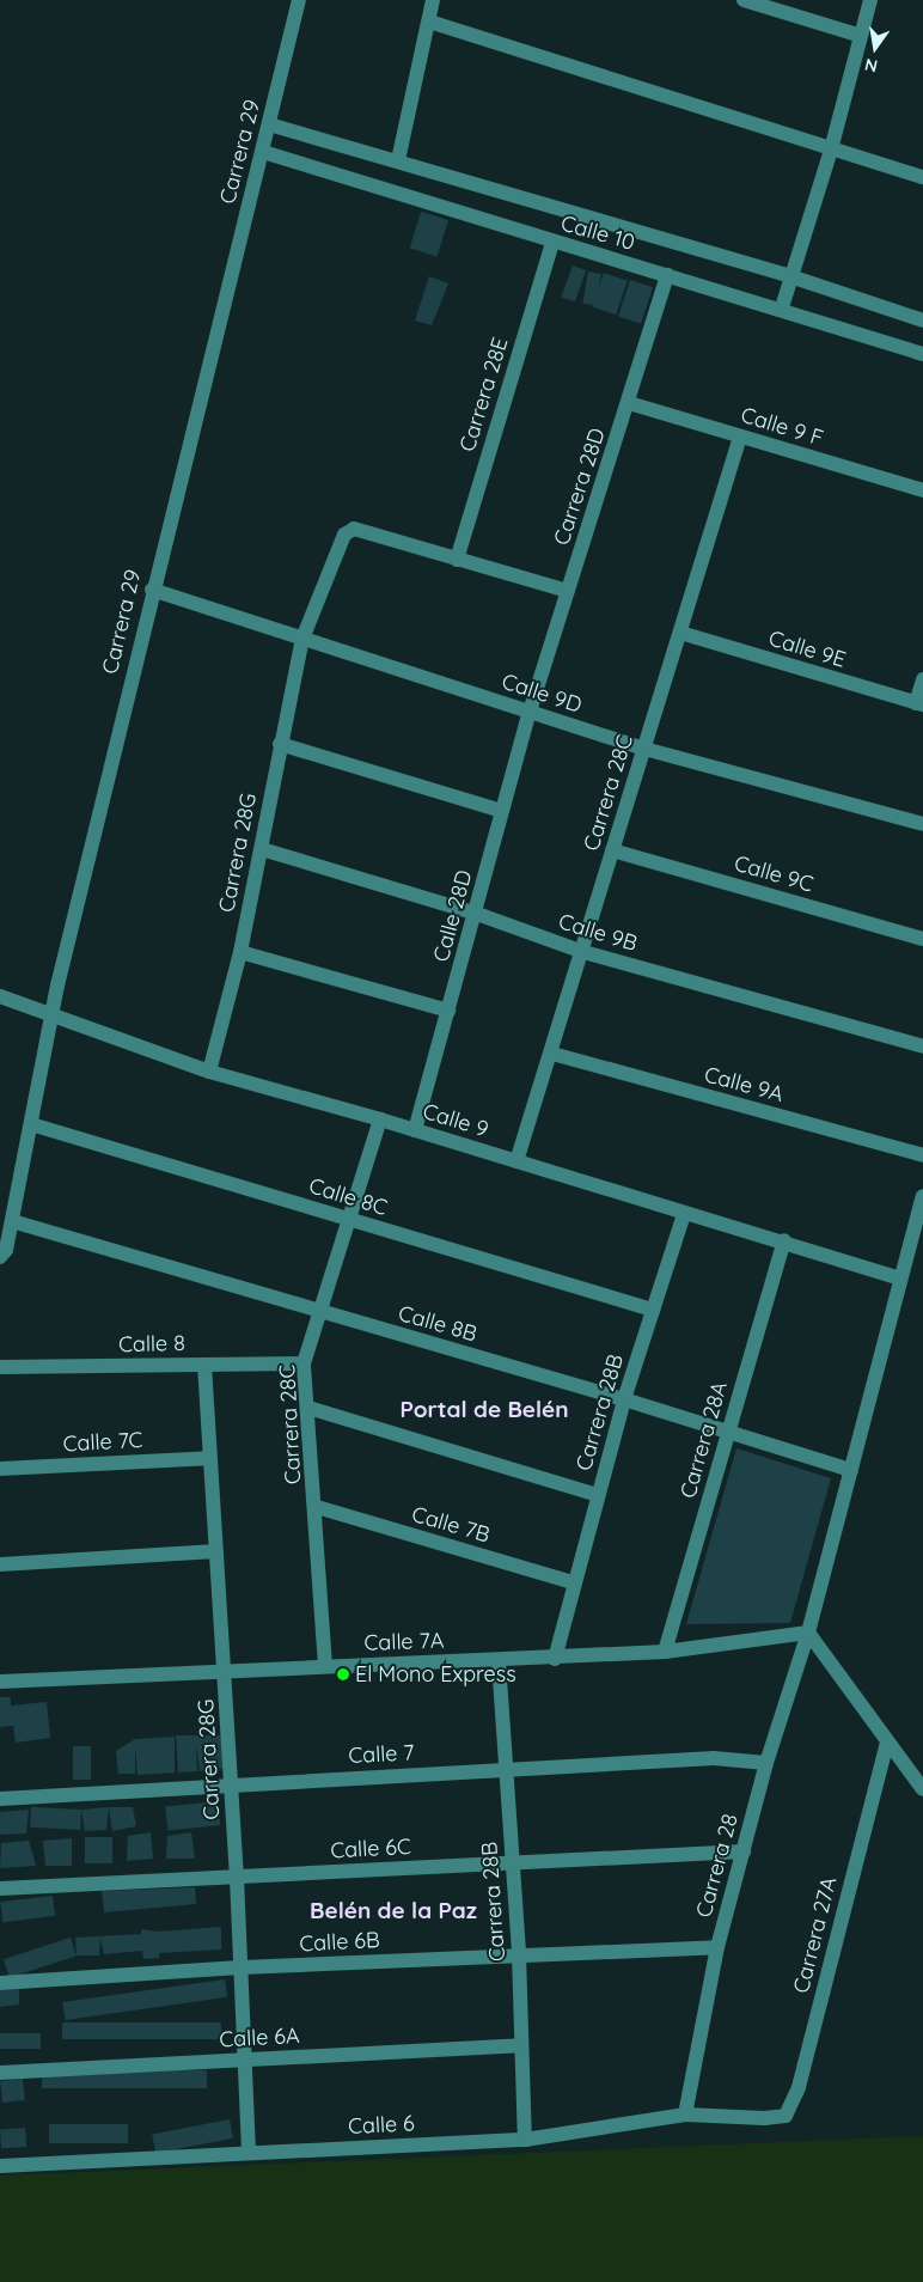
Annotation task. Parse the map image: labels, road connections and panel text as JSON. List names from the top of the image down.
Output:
{
  "streets": {
    "street": [
      "Carrera 29",
      "Calle 10",
      "Carrera 28E",
      "Calle 9 F",
      "Carrera 28D",
      "Calle 9E",
      "Calle 9D",
      "Carrera 28C",
      "Carrera 28G",
      "Calle 9C",
      "Calle 28D",
      "Calle 9B",
      "Calle 9A",
      "Calle 9",
      "Calle 8C",
      "Calle 8B",
      "Calle 8",
      "Carrera 28B",
      "Carrera 28A",
      "Calle 7C",
      "Calle 7B",
      "Calle 7A",
      "Calle 7",
      "Calle 6C",
      "Carrera 28",
      "Carrera 27A",
      "Calle 6B",
      "Calle 6A",
      "Calle 6"
    ]
  },
  "crossings": [
    ["Carrera 29", "Calle 10"],
    ["Carrera 29", "Calle 9D"],
    ["Carrera 29", "Calle 9"],
    ["Carrera 29", "Calle 8C"],
    ["Carrera 29", "Calle 8B"],
    ["Calle 10", "Carrera 28E"],
    ["Calle 10", "Carrera 28D"],
    ["Carrera 28E", "Carrera 28G"],
    ["Calle 9 F", "Carrera 28D"],
    ["Calle 9 F", "Carrera 28C"],
    ["Carrera 28D", "Calle 9D"],
    ["Carrera 28D", "Calle 28D"],
    ["Calle 9E", "Carrera 28C"],
    ["Calle 9D", "Carrera 28C"],
    ["Calle 9D", "Carrera 28G"],
    ["Calle 9D", "Calle 28D"],
    ["Carrera 28C", "Calle 9C"],
    ["Carrera 28C", "Calle 9B"],
    ["Carrera 28C", "Calle 9A"],
    ["Carrera 28C", "Calle 9"],
    ["Carrera 28C", "Calle 8C"],
    ["Carrera 28C", "Calle 8B"],
    ["Carrera 28C", "Calle 8"],
    ["Carrera 28C", "Calle 7B"],
    ["Carrera 28C", "Calle 7A"],
    ["Carrera 28G", "Calle 9B"],
    ["Carrera 28G", "Calle 9"],
    ["Carrera 28G", "Calle 8"],
    ["Carrera 28G", "Calle 7C"],
    ["Carrera 28G", "Calle 7A"],
    ["Carrera 28G", "Calle 7"],
    ["Carrera 28G", "Calle 6C"],
    ["Carrera 28G", "Calle 6B"],
    ["Carrera 28G", "Calle 6A"],
    ["Carrera 28G", "Calle 6"],
    ["Calle 28D", "Calle 9B"],
    ["Calle 28D", "Calle 9"],
    ["Calle 9", "Carrera 28B"],
    ["Calle 9", "Carrera 28A"],
    ["Calle 9", "Carrera 28"],
    ["Calle 8C", "Carrera 28B"],
    ["Calle 8B", "Carrera 28B"],
    ["Calle 8B", "Carrera 28A"],
    ["Calle 8B", "Carrera 28"],
    ["Carrera 28B", "Calle 7B"],
    ["Carrera 28B", "Calle 7A"],
    ["Carrera 28B", "Calle 7"],
    ["Carrera 28B", "Calle 6C"],
    ["Carrera 28B", "Calle 6B"],
    ["Carrera 28B", "Calle 6A"],
    ["Carrera 28B", "Calle 6"],
    ["Carrera 28A", "Calle 7A"],
    ["Calle 7A", "Carrera 28"],
    ["Calle 7", "Carrera 28"],
    ["Calle 6C", "Carrera 28"],
    ["Carrera 28", "Calle 6B"],
    ["Carrera 28", "Calle 6"],
    ["Carrera 27A", "Calle 6"]
  ],
  "districts": ["Portal de Belén", "Belén de la Paz"],
  "places": ["El Mono Express"],
  "north": "bottom"
}
